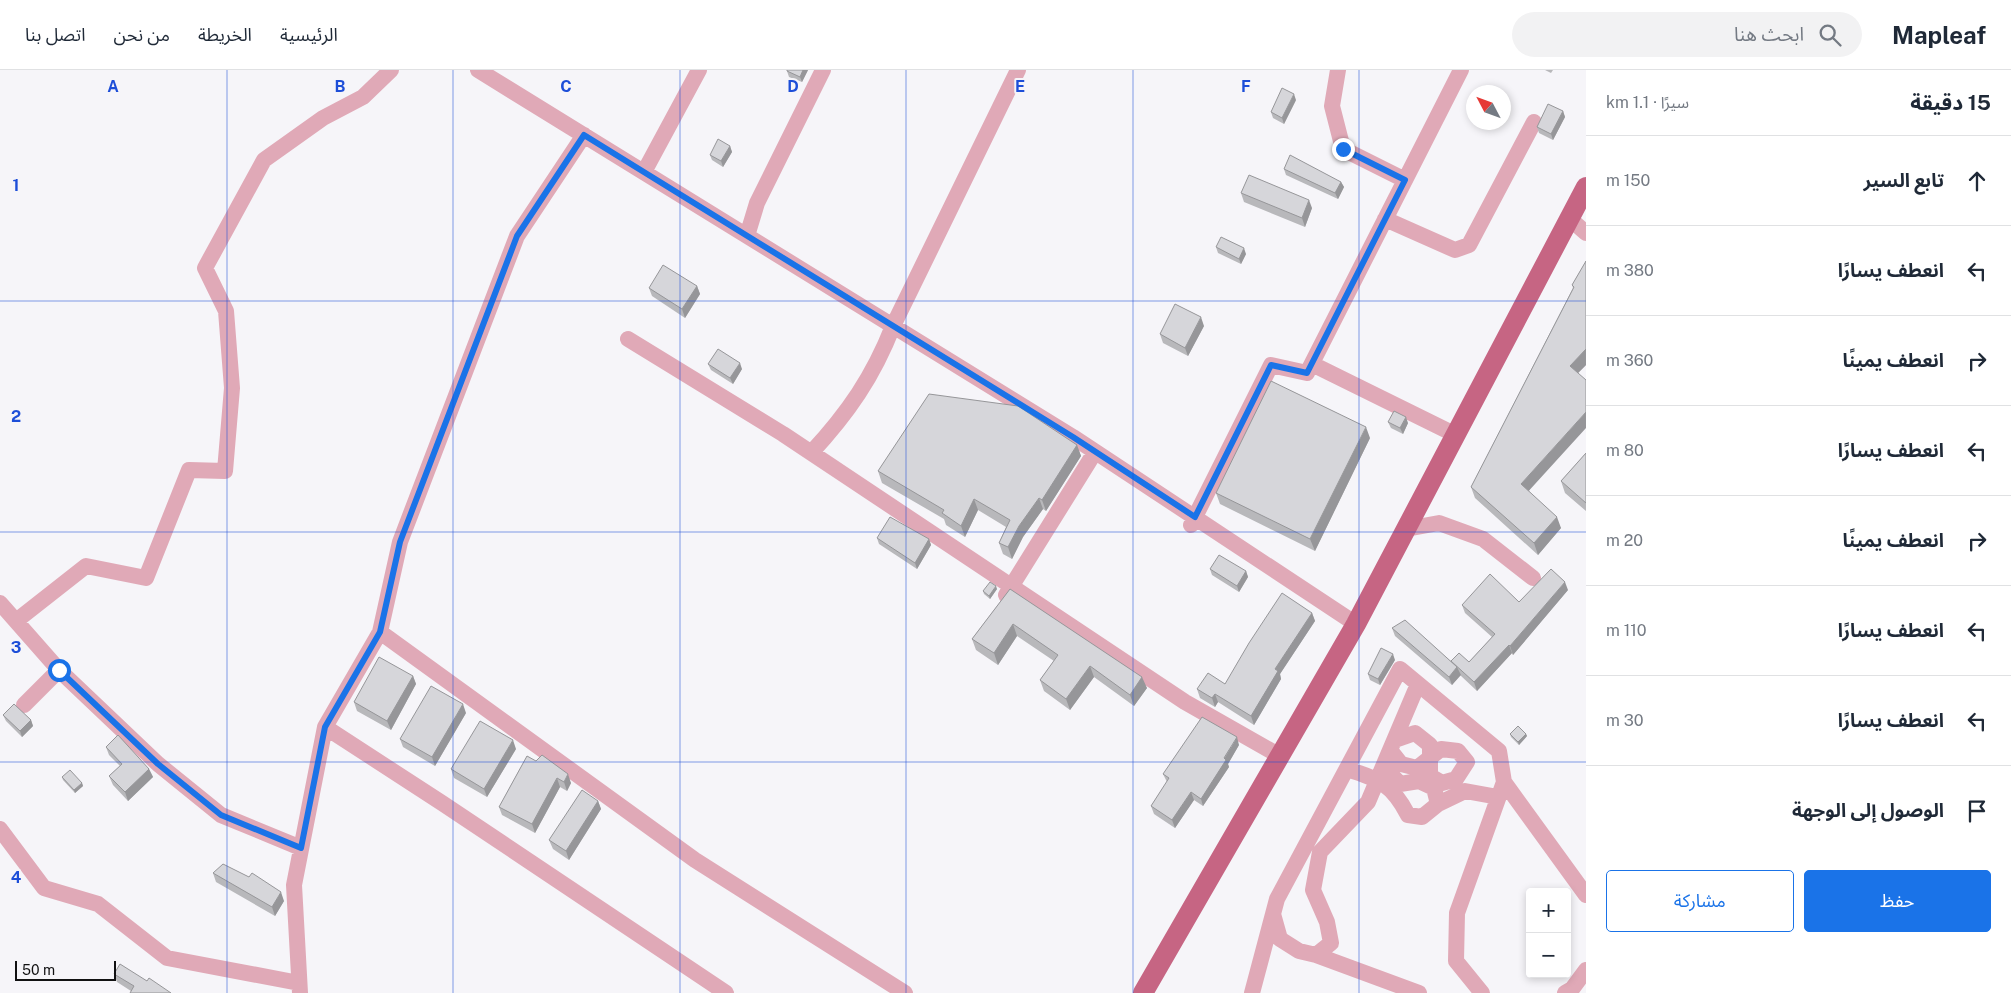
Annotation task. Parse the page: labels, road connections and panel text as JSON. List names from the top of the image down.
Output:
{
  "scale_bar": "50 m",
  "north": "top left",
  "page": {
    "header": "Mapleaf",
    "search": "ابحث هنا",
    "nav": [
      "الرئيسية",
      "الخريطة",
      "من نحن",
      "اتصل بنا"
    ],
    "heading": ["15 دقيقة", "سيرًا · 1.1 km"],
    "list": [
      ["تابع السير", "150 m"],
      ["انعطف يسارًا", "380 m"],
      ["انعطف يمينًا", "360 m"],
      ["انعطف يسارًا", "80 m"],
      ["انعطف يمينًا", "20 m"],
      ["انعطف يسارًا", "110 m"],
      ["انعطف يسارًا", "30 m"],
      "الوصول إلى الوجهة"
    ],
    "buttons": ["حفظ", "مشاركة"],
    "map_buttons": ["+", "−"],
    "scale": "50 m"
  },
  "grid": {
    "columns": [
      "A",
      "B",
      "C",
      "D",
      "E",
      "F"
    ],
    "rows": [
      "1",
      "2",
      "3",
      "4"
    ]
  }
}
